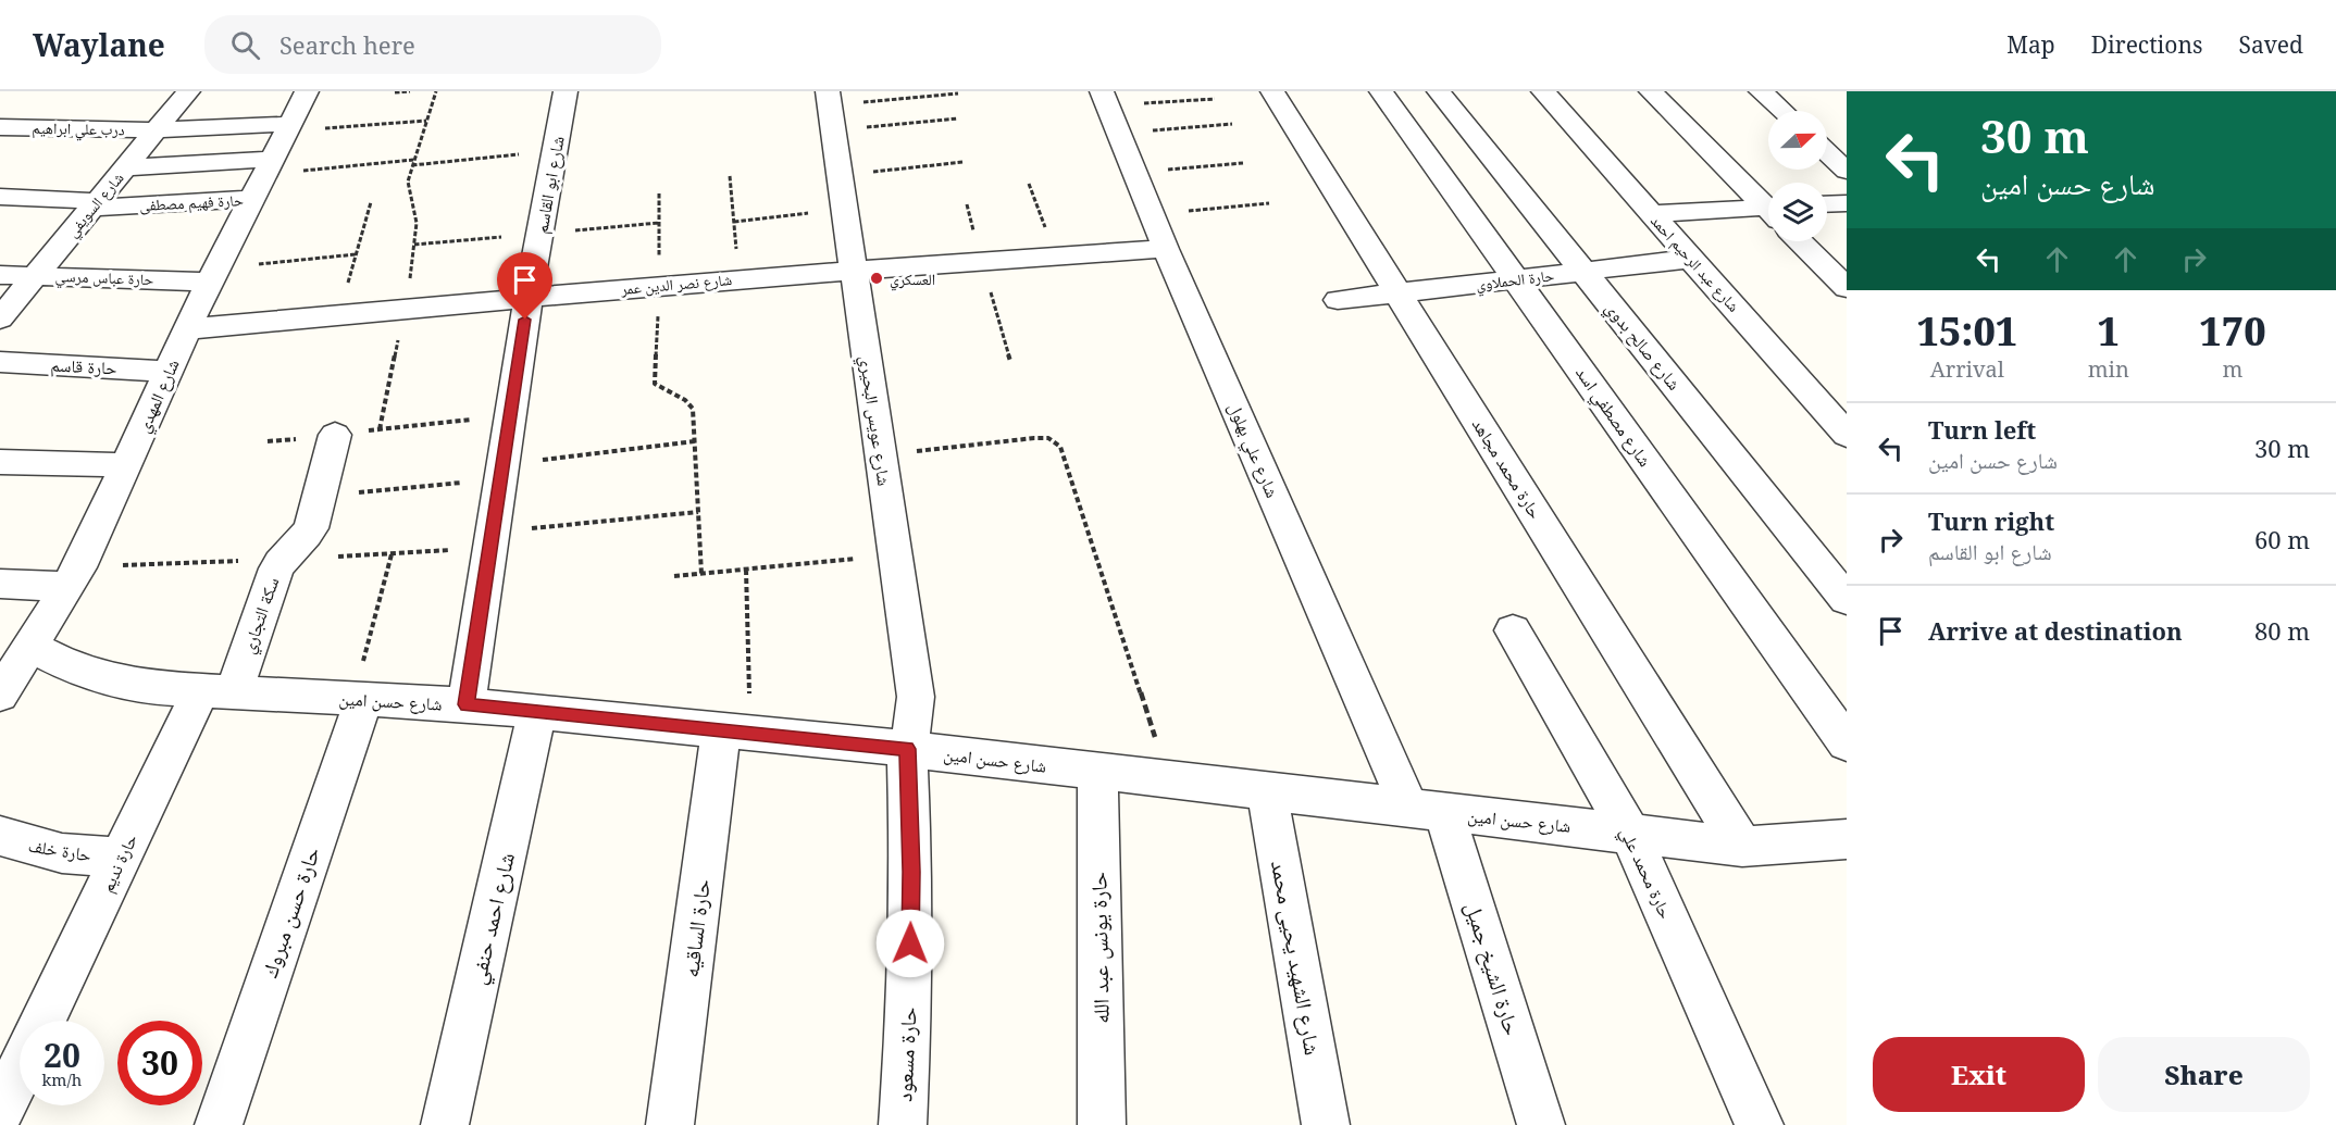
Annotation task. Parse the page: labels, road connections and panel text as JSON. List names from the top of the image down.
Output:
{
  "streets": {
    "street": [
      "درب علي ابراهيم",
      "شارع ابو القاسم",
      "حارة فهيم مصطفى",
      "شارع السويفي",
      "شارع عبد الرحيم احمد",
      "حارة عباس مرسي",
      "حارة الحملاوي",
      "شارع نصر الدين عمر",
      "شارع صالح بدوي",
      "حارة قاسم",
      "شارع المهدي",
      "شارع مصطفي اسد",
      "شارع عويس البحيري",
      "شارع علي بهلول",
      "حارة محمد مجاهد",
      "سكة التجاري",
      "شارع حسن امين",
      "حارة خلف",
      "حارة نديم",
      "حارة محمد علي",
      "حارة حسن مبروك",
      "شارع احمد حنفي",
      "حارة الساقيه",
      "حارة يونس عبد الله",
      "شارع الشهيد يحيى محمد",
      "حارة الشيخ جميل",
      "حارة مسعود"
    ]
  },
  "crossings": [
    ["درب علي ابراهيم", "شارع السويفي"],
    ["درب علي ابراهيم", "شارع المهدي"],
    ["شارع ابو القاسم", "شارع نصر الدين عمر"],
    ["شارع ابو القاسم", "شارع حسن امين"],
    ["حارة فهيم مصطفى", "شارع السويفي"],
    ["حارة فهيم مصطفى", "شارع المهدي"],
    ["شارع السويفي", "حارة عباس مرسي"],
    ["شارع عبد الرحيم احمد", "حارة الحملاوي"],
    ["حارة عباس مرسي", "شارع المهدي"],
    ["حارة الحملاوي", "شارع صالح بدوي"],
    ["حارة الحملاوي", "شارع مصطفي اسد"],
    ["حارة الحملاوي", "حارة محمد مجاهد"],
    ["شارع نصر الدين عمر", "شارع المهدي"],
    ["شارع نصر الدين عمر", "شارع عويس البحيري"],
    ["شارع نصر الدين عمر", "شارع علي بهلول"],
    ["حارة قاسم", "شارع المهدي"],
    ["شارع المهدي", "شارع حسن امين"],
    ["شارع عويس البحيري", "شارع حسن امين"],
    ["شارع عويس البحيري", "حارة مسعود"],
    ["شارع علي بهلول", "شارع حسن امين"],
    ["شارع علي بهلول", "حارة الشيخ جميل"],
    ["حارة محمد مجاهد", "شارع حسن امين"],
    ["سكة التجاري", "شارع حسن امين"],
    ["سكة التجاري", "حارة نديم"],
    ["شارع حسن امين", "حارة نديم"],
    ["شارع حسن امين", "حارة محمد علي"],
    ["شارع حسن امين", "حارة حسن مبروك"],
    ["شارع حسن امين", "شارع احمد حنفي"],
    ["شارع حسن امين", "حارة الساقيه"],
    ["شارع حسن امين", "حارة يونس عبد الله"],
    ["شارع حسن امين", "شارع الشهيد يحيى محمد"],
    ["شارع حسن امين", "حارة الشيخ جميل"],
    ["شارع حسن امين", "حارة مسعود"],
    ["حارة خلف", "حارة نديم"]
  ],
  "places": ["العسكري"],
  "north": "right",
  "page": {
    "header": "Waylane",
    "search": "Search here",
    "nav": ["Map", "Directions", "Saved"],
    "turn": ["30 m", "شارع حسن امين"],
    "eta": [
      "15:01",
      "Arrival",
      "1",
      "min",
      "170",
      "m"
    ],
    "list": [
      {
        "name": "Turn left",
        "note": "شارع حسن امين",
        "value": "30 m"
      },
      {
        "name": "Turn right",
        "note": "شارع ابو القاسم",
        "value": "60 m"
      },
      {
        "name": "Arrive at destination",
        "value": "80 m"
      }
    ],
    "speed": "20 km/h",
    "limit": "30",
    "buttons": ["Exit", "Share"]
  }
}
